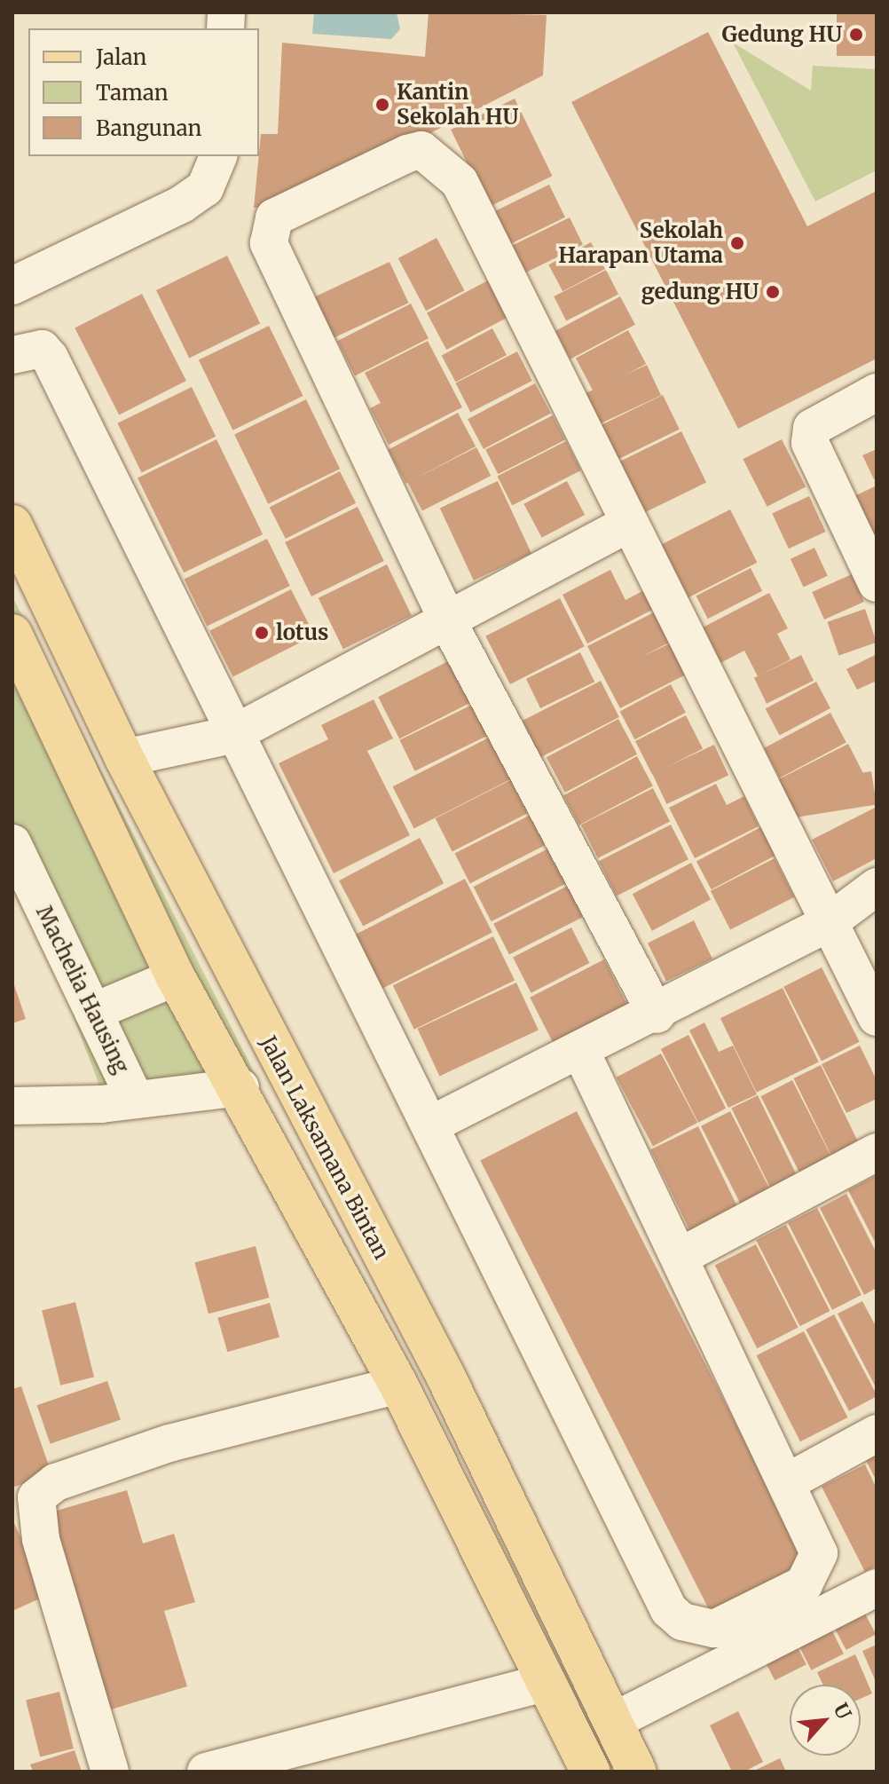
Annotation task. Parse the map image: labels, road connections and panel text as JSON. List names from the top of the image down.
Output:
{
  "streets": {
    "main road": ["Jalan Laksamana Bintan"],
    "street": ["Machelia Hausing"]
  },
  "places": [
    "Gedung HU",
    "Kantin Sekolah HU",
    "Sekolah Harapan Utama",
    "gedung HU",
    "lotus"
  ],
  "legend": ["Jalan", "Taman", "Bangunan"],
  "north": "top right"
}
